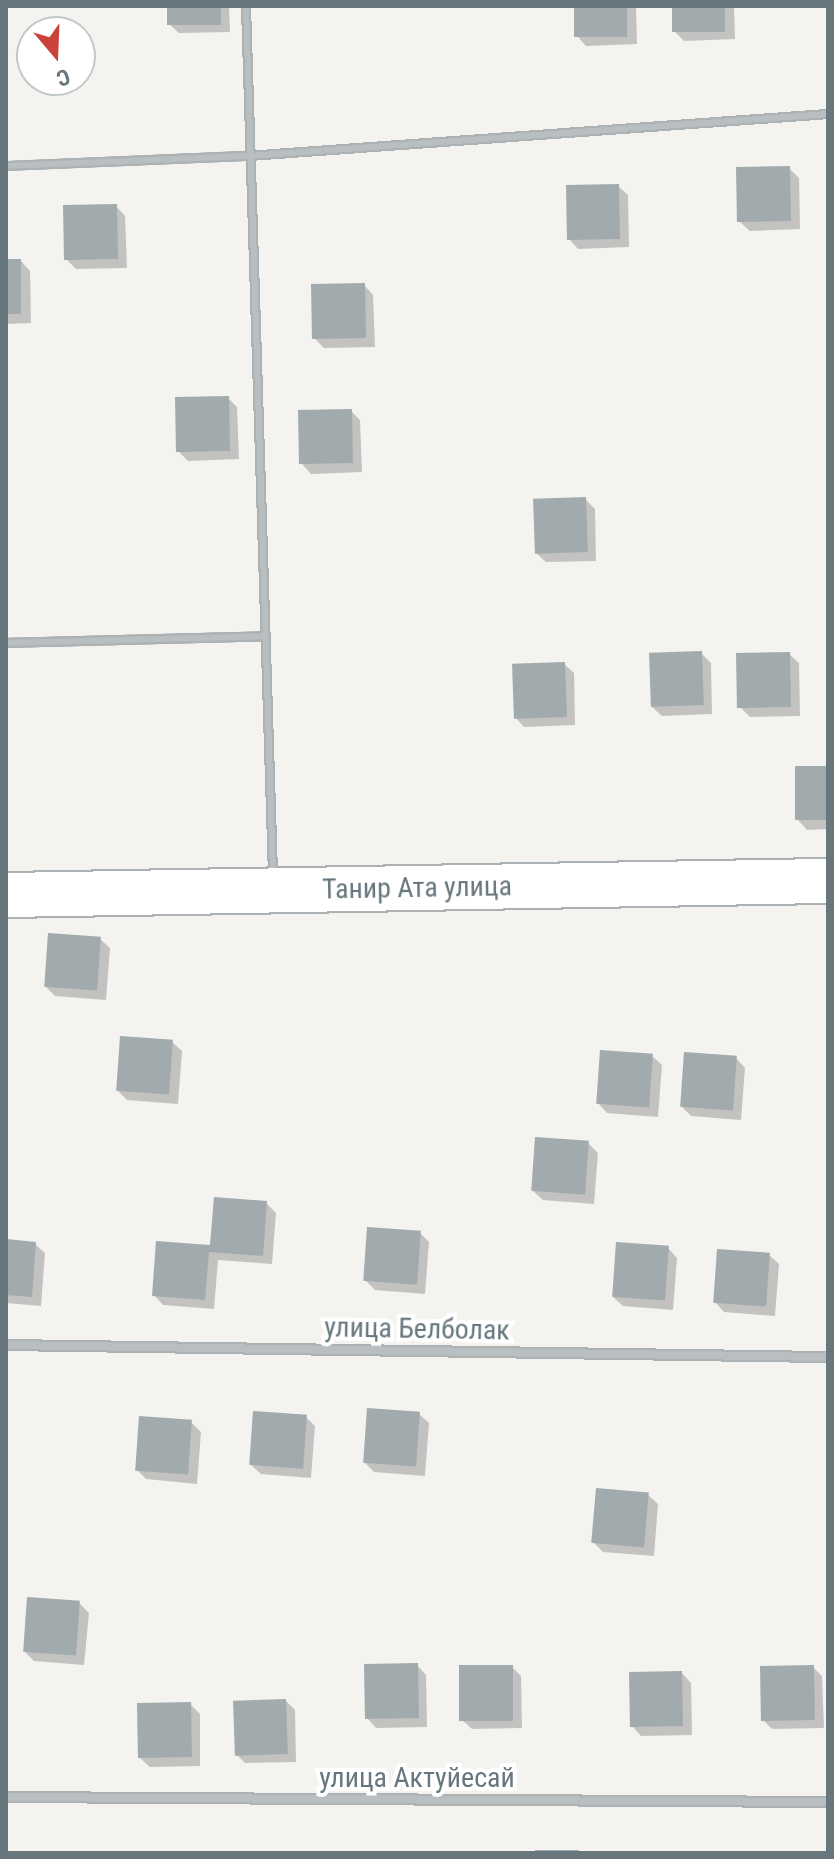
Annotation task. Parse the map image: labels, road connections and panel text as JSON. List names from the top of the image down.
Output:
{
  "streets": {
    "street": ["Танир Ата улица", "улица Белболак", "улица Актуйесай"]
  },
  "north": "bottom"
}
